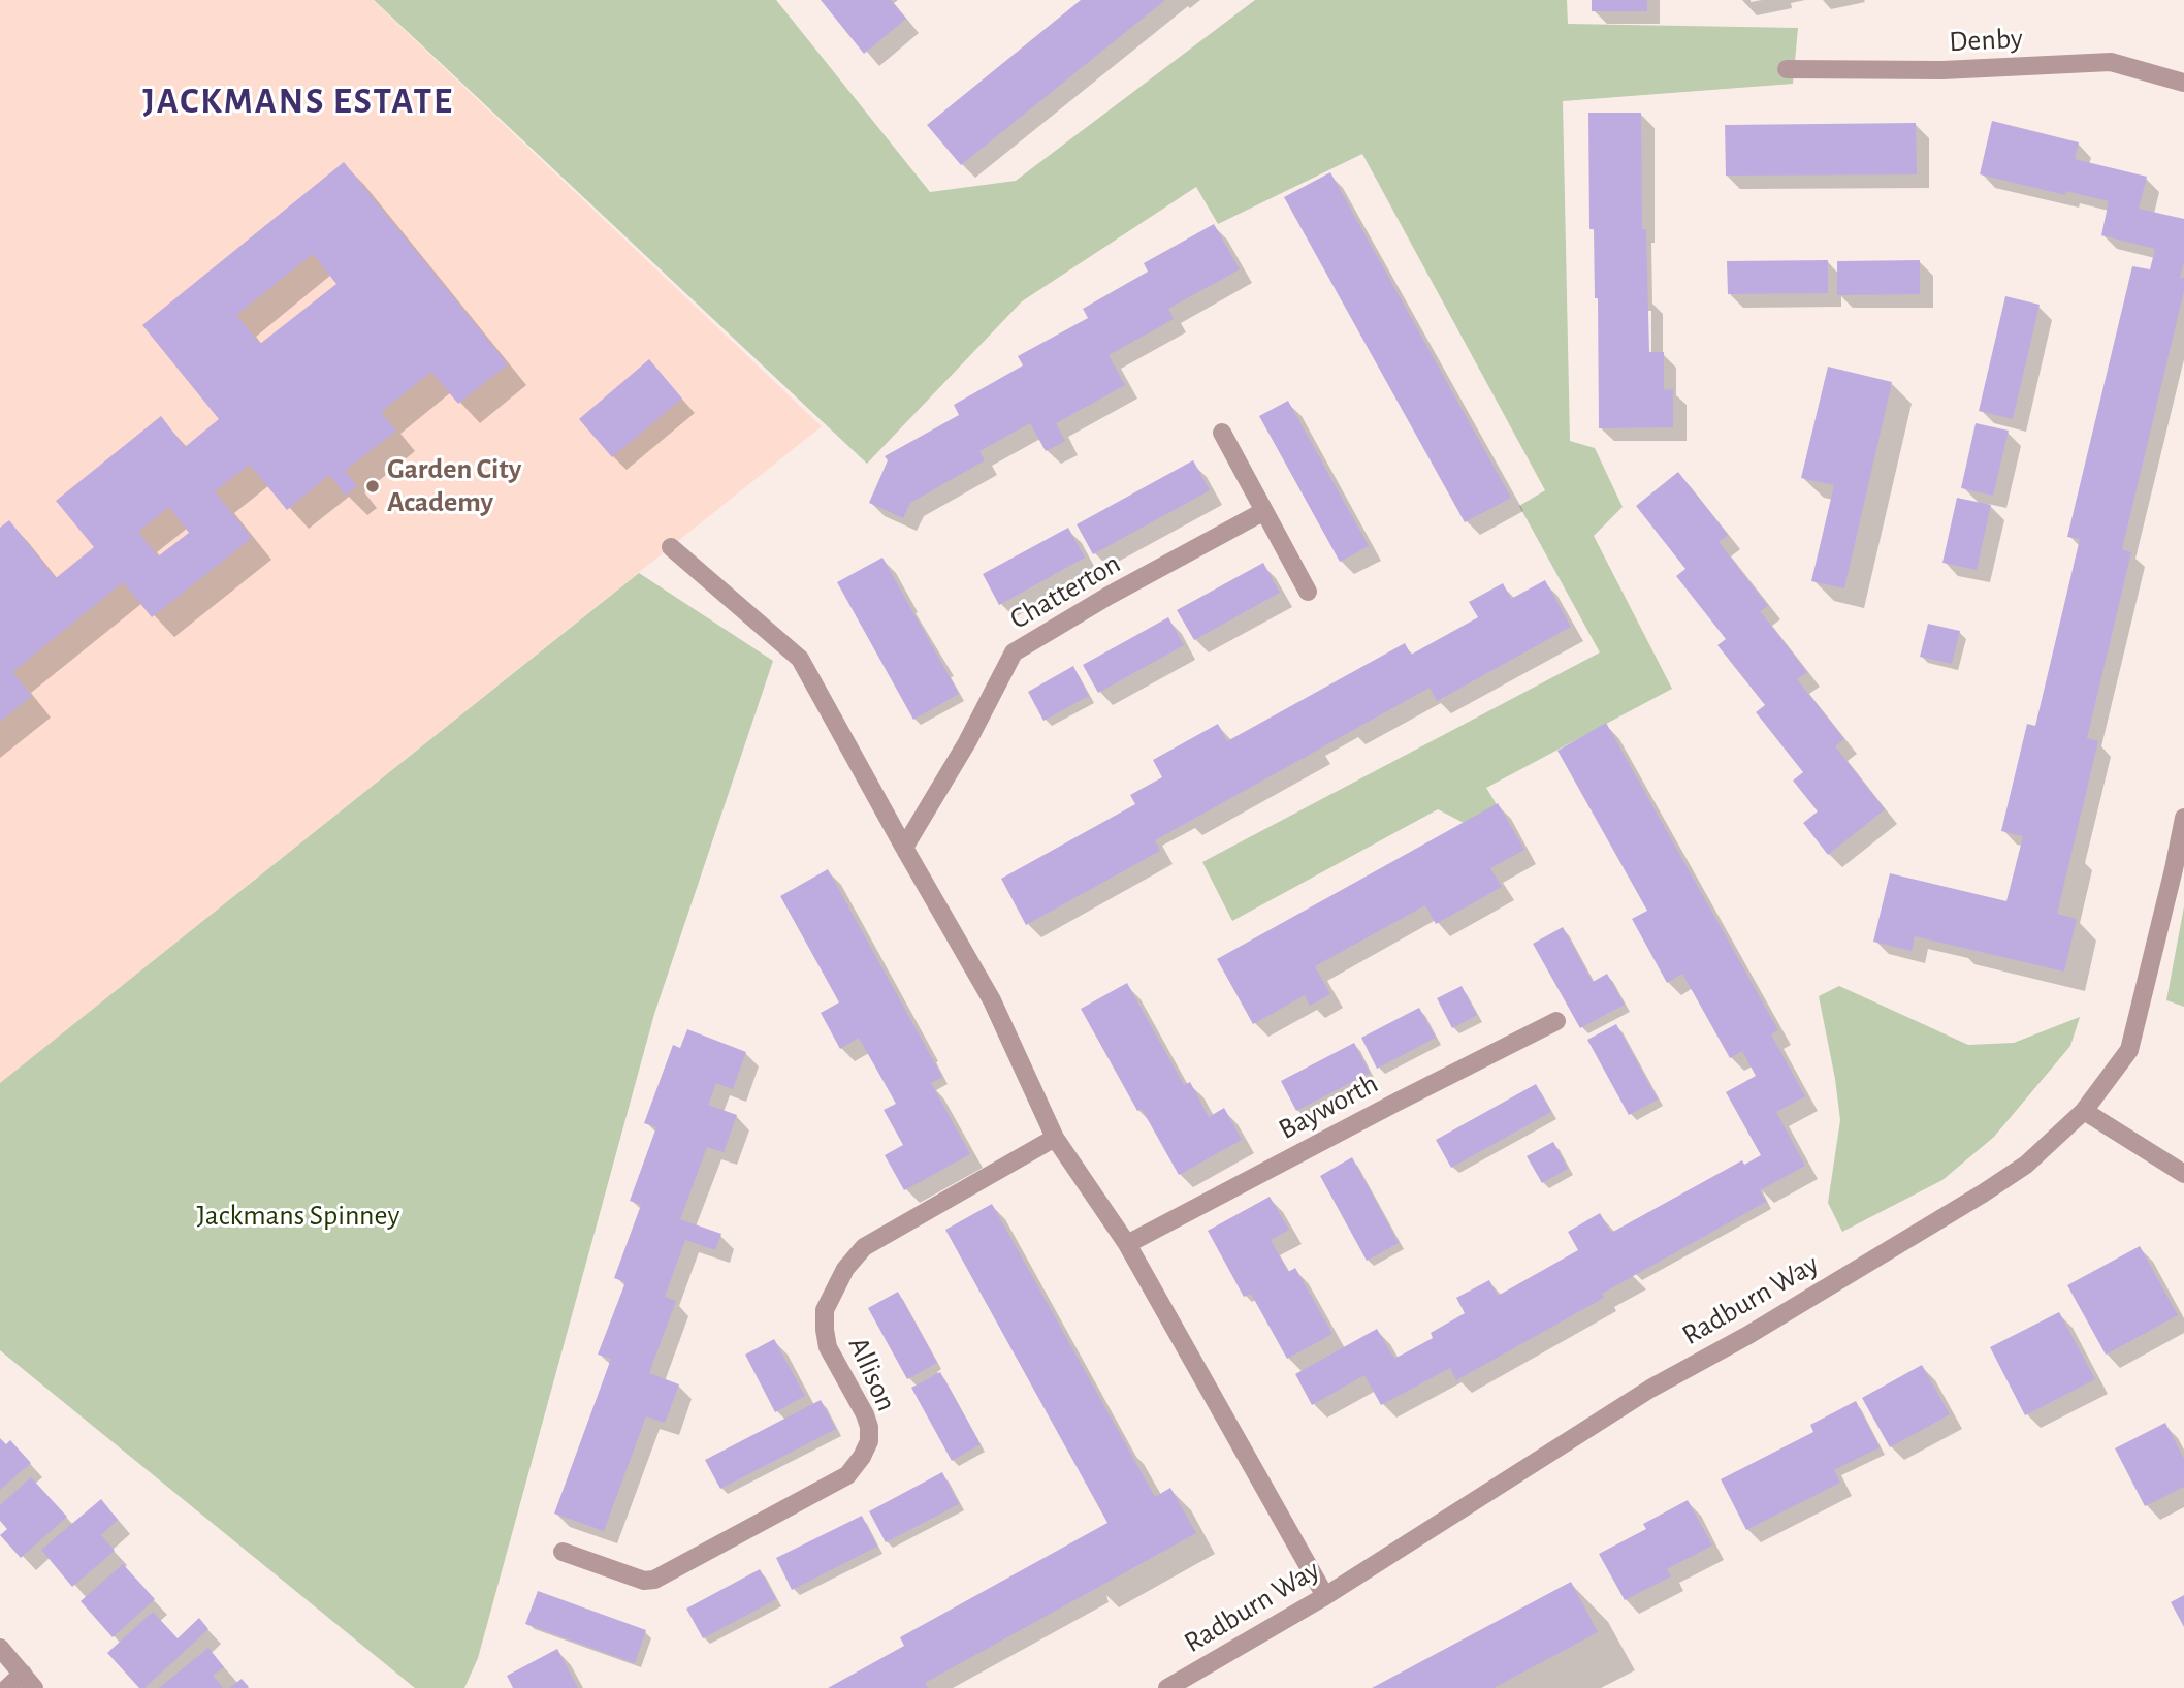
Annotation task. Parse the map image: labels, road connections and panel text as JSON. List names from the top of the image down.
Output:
{
  "streets": {
    "street": [
      "Denby",
      "Chatterton",
      "Bayworth",
      "Radburn Way",
      "Allison"
    ]
  },
  "districts": ["JACKMANS ESTATE"],
  "parks": ["Jackmans Spinney"],
  "places": ["Garden City Academy"]
}
